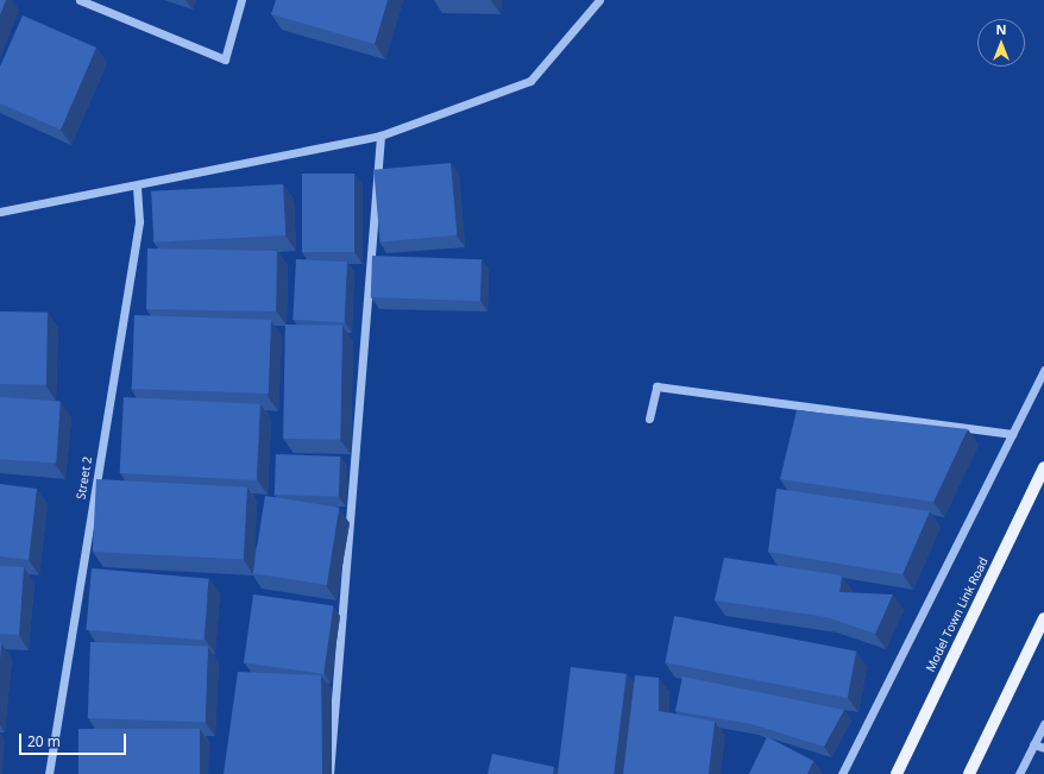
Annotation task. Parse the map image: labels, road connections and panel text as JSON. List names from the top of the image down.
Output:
{
  "streets": {
    "main road": ["Model Town Link Road"],
    "street": ["Street 2"]
  },
  "scale_bar": "20 m",
  "north": "top"
}
